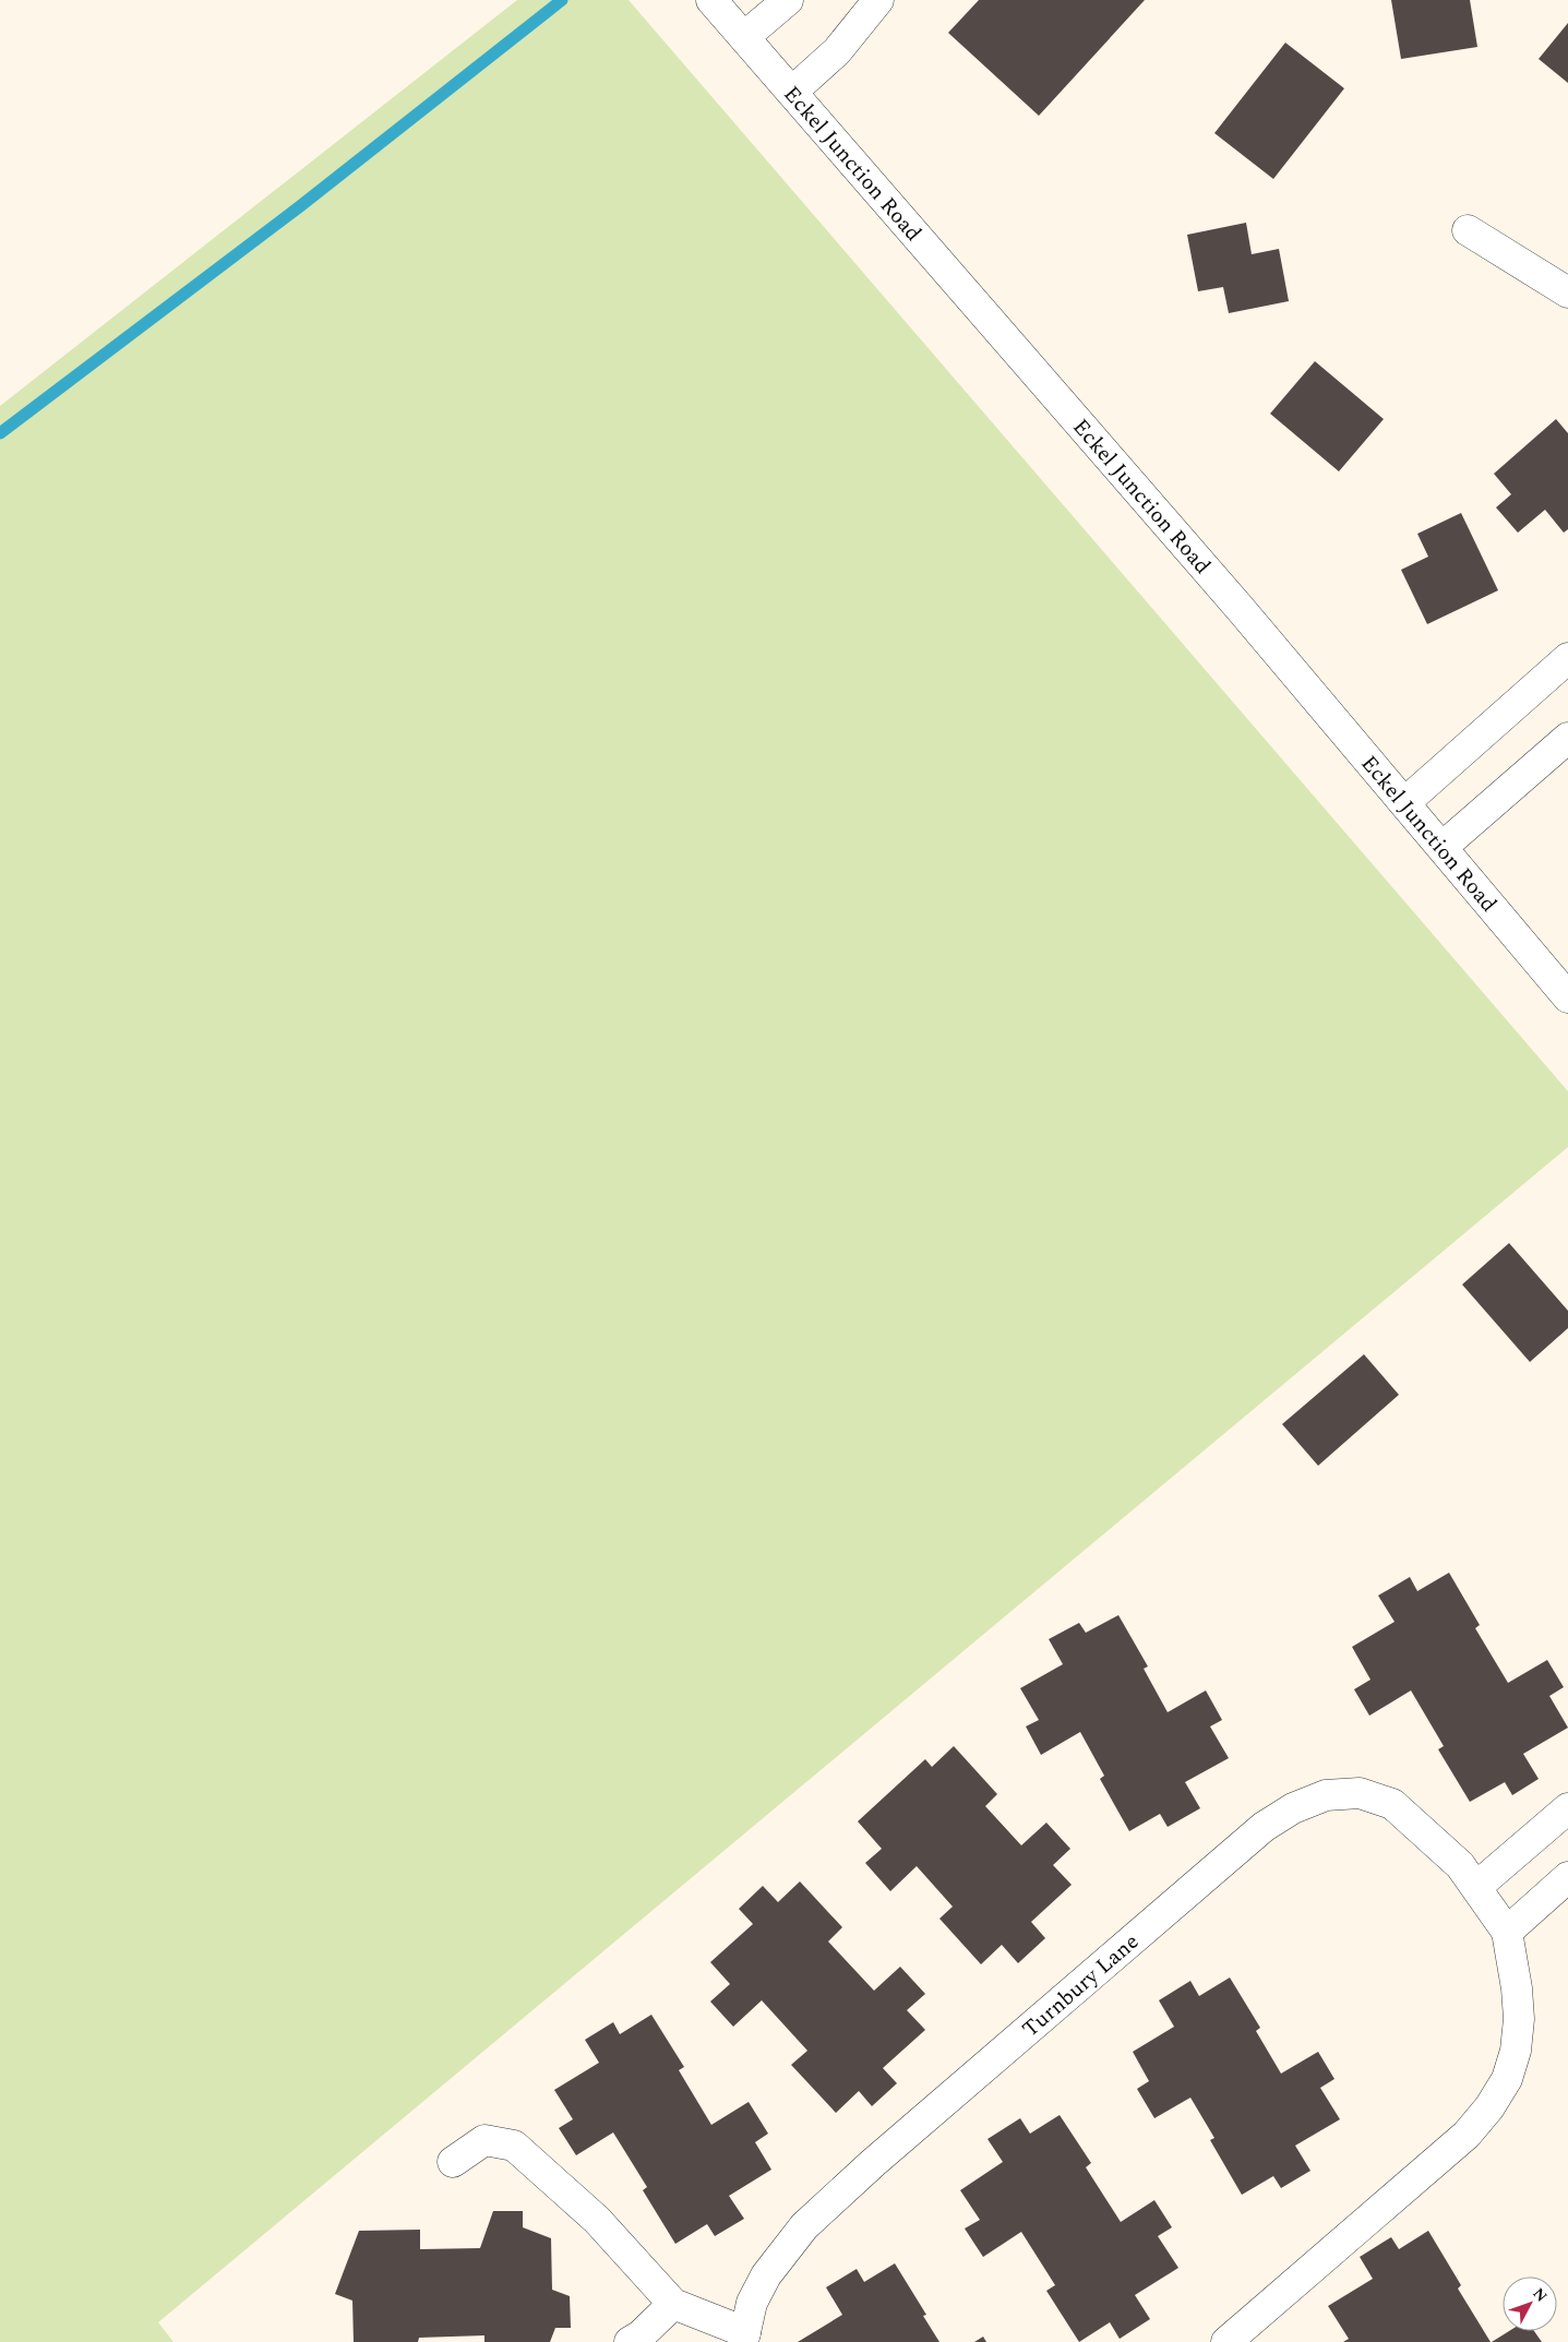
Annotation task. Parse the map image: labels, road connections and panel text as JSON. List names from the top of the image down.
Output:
{
  "streets": {
    "street": ["Eckel Junction Road", "Turnbury Lane"]
  },
  "north": "top right"
}
